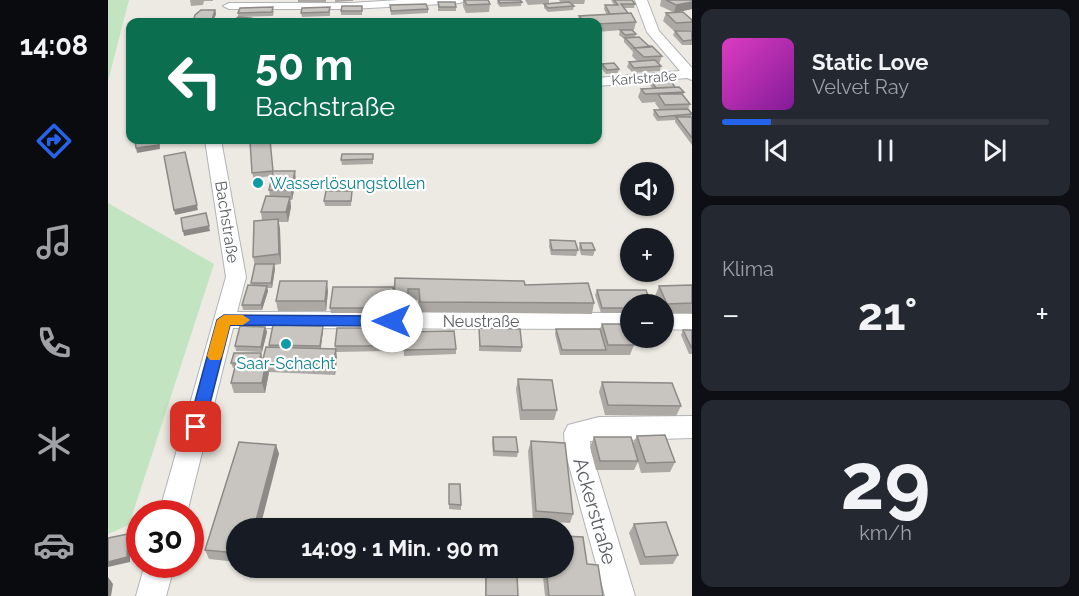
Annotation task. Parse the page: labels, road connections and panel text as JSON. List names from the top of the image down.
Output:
{
  "streets": {
    "street": [
      "Karlstraße",
      "Bachstraße",
      "Neustraße",
      "Ackerstraße"
    ]
  },
  "crossings": [
    ["Bachstraße", "Neustraße"]
  ],
  "places": ["Wasserlösungstollen", "Saar-Schacht"],
  "page": {
    "tabs": "14:08",
    "turn": ["50 m", "Bachstraße"],
    "song": ["Static Love", "Velvet Ray"],
    "map_buttons": ["+", "−"],
    "tile": [
      "Klima",
      ["29", "km/h"]
    ],
    "heat": ["−", "21°", "+"],
    "limit": "30",
    "trip": "14:09 · 1 Min. · 90 m"
  }
}
